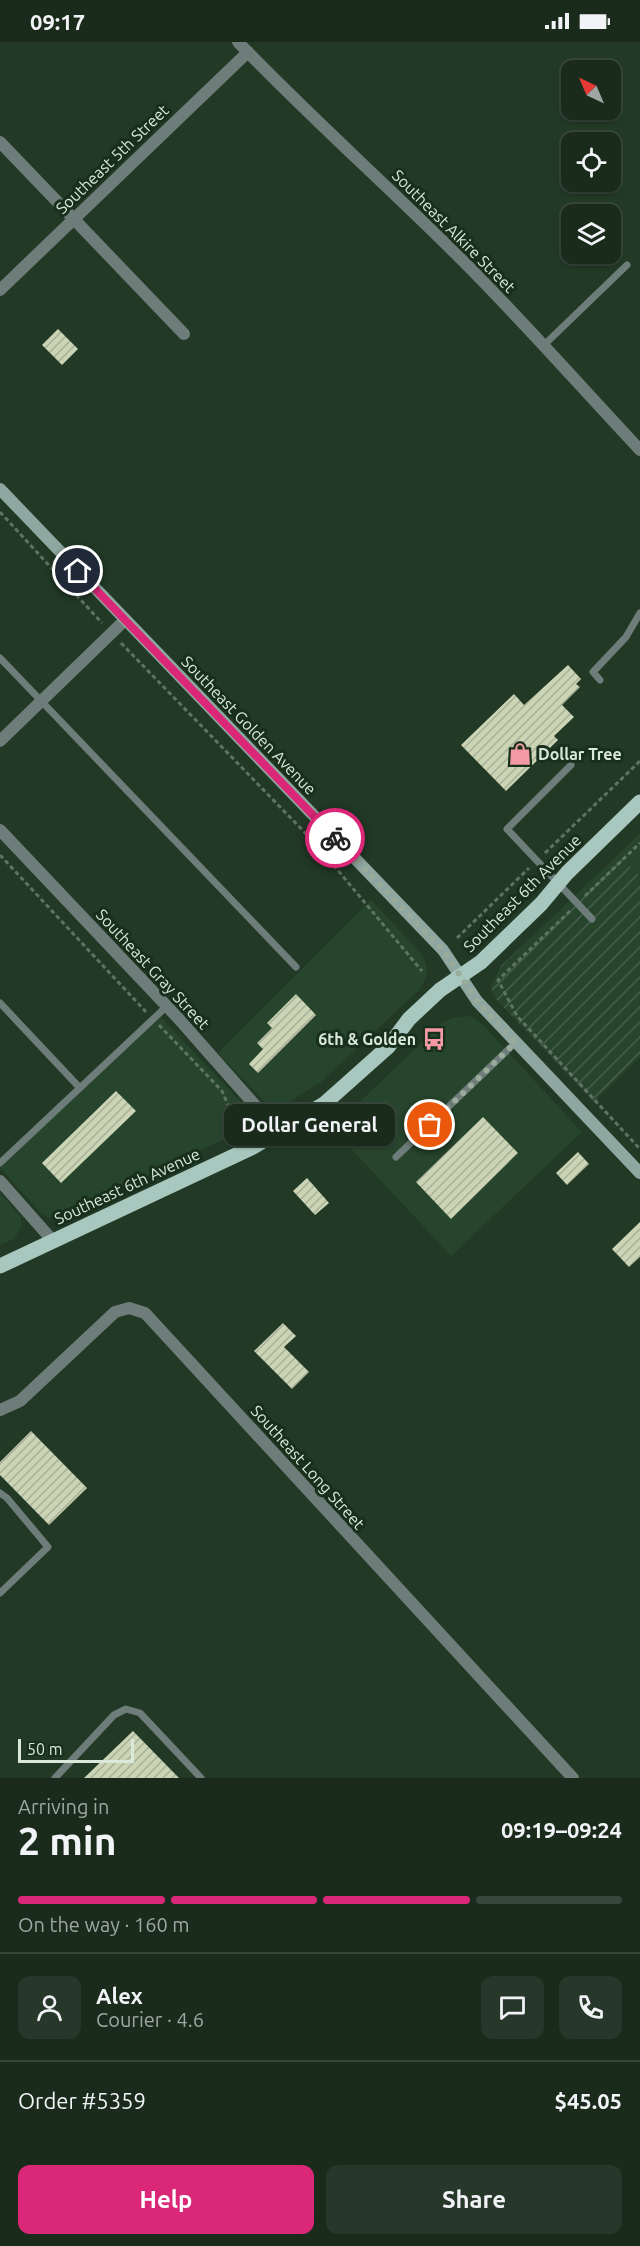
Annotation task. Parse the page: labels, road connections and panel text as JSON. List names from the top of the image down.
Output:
{
  "streets": {
    "main road": ["Southeast 6th Avenue"],
    "street": [
      "Southeast 5th Street",
      "Southeast Alkire Street",
      "Southeast Golden Avenue",
      "Southeast Gray Street",
      "Southeast Long Street"
    ]
  },
  "crossings": [
    ["Southeast 5th Street", "Southeast Alkire Street"],
    ["Southeast Golden Avenue", "Southeast 6th Avenue"],
    ["Southeast 6th Avenue", "Southeast Gray Street"]
  ],
  "places": {
    "shop": ["Dollar Tree"],
    "bus stop": ["6th & Golden"],
    "other": ["Dollar General"]
  },
  "scale_bar": "50 m",
  "north": "top left",
  "page": {
    "status": "09:17",
    "bubble": "Dollar General",
    "scale": "50 m",
    "heading": ["2 min", "Arriving in", "09:19–09:24"],
    "panel": [
      "Alex",
      "Courier · 4.6",
      "Order #5359",
      "$45.05"
    ],
    "bar": "On the way · 160 m",
    "buttons": ["Help", "Share"]
  }
}
